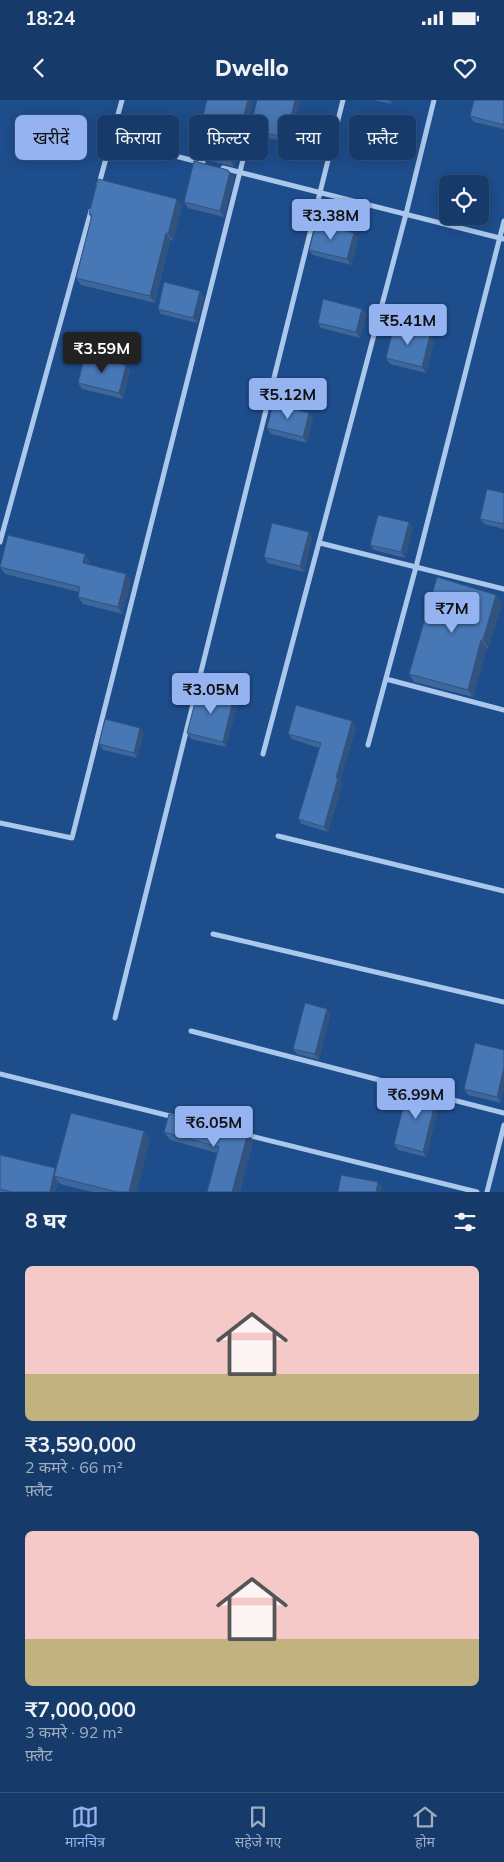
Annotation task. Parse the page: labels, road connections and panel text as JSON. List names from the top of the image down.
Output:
{
  "page": {
    "status": "18:24",
    "header": "Dwello",
    "chip": [
      "खरीदें",
      "किराया",
      "फ़िल्टर",
      "नया",
      "फ़्लैट"
    ],
    "price": [
      "₹3.38M",
      "₹5.41M",
      "₹3.59M",
      "₹5.12M",
      "₹7M",
      "₹3.05M",
      "₹6.99M",
      "₹6.05M"
    ],
    "heading": "8 घर",
    "list": [
      {
        "name": "₹3,590,000",
        "note": "2 कमरे · 66 m² · फ़्लैट"
      },
      {
        "name": "₹7,000,000",
        "note": "3 कमरे · 92 m² · फ़्लैट"
      }
    ],
    "tabs": ["मानचित्र", "सहेजे गए", "होम"]
  }
}
